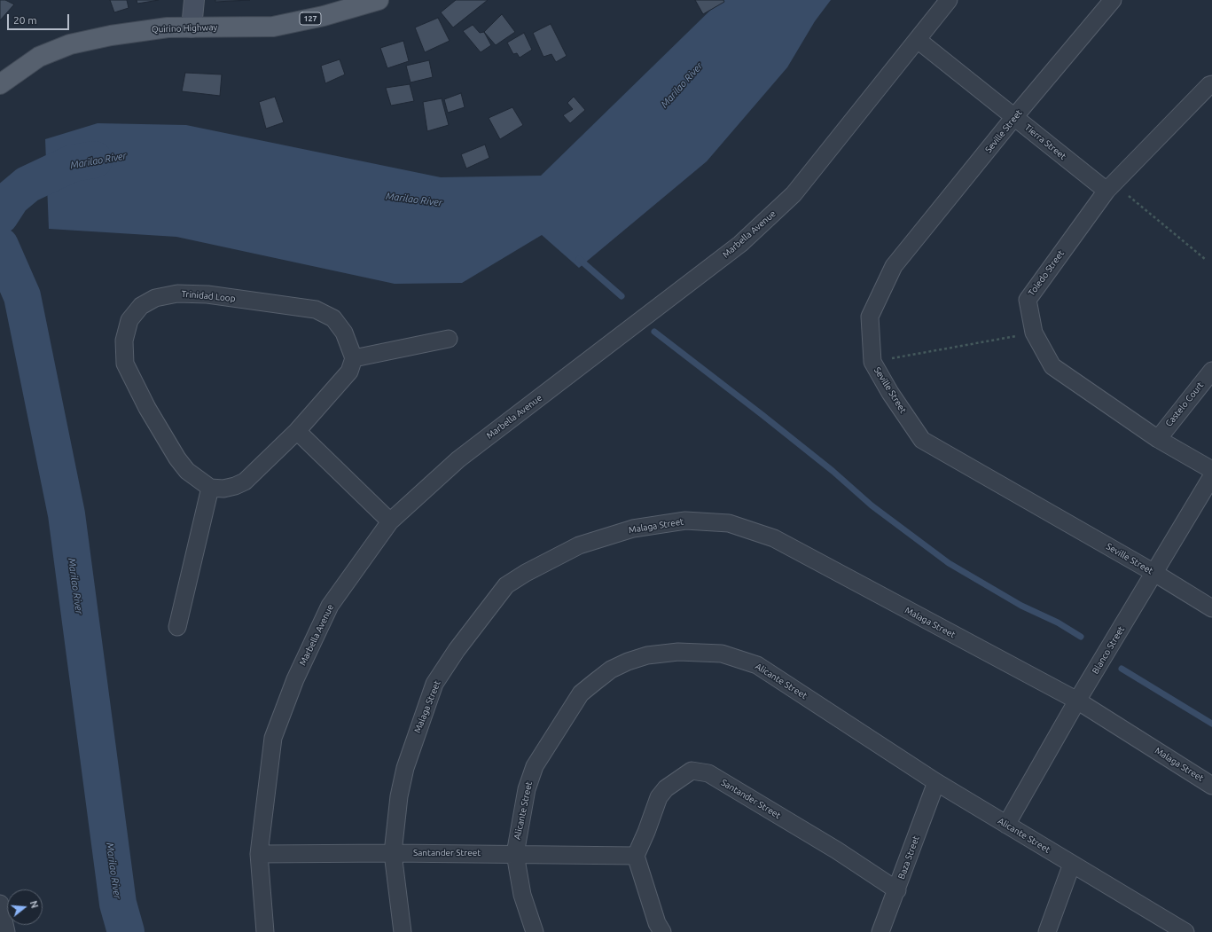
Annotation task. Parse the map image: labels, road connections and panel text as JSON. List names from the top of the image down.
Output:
{
  "streets": {
    "main road": ["127", "Quirino Highway"],
    "street": [
      "Seville Street",
      "Tierra Street",
      "Marbella Avenue",
      "Toledo Street",
      "Trinidad Loop",
      "Castelo Court",
      "Malaga Street",
      "Blanco Street",
      "Alicante Street",
      "Santander Street",
      "Baza Street"
    ]
  },
  "crossings": [
    ["Seville Street", "Tierra Street"],
    ["Seville Street", "Blanco Street"],
    ["Tierra Street", "Marbella Avenue"],
    ["Tierra Street", "Toledo Street"],
    ["Marbella Avenue", "Santander Street"],
    ["Toledo Street", "Castelo Court"],
    ["Malaga Street", "Blanco Street"],
    ["Malaga Street", "Santander Street"],
    ["Blanco Street", "Alicante Street"],
    ["Alicante Street", "Santander Street"],
    ["Alicante Street", "Baza Street"],
    ["Santander Street", "Baza Street"]
  ],
  "water": ["Marilao River"],
  "scale_bar": "20 m",
  "north": "right"
}
